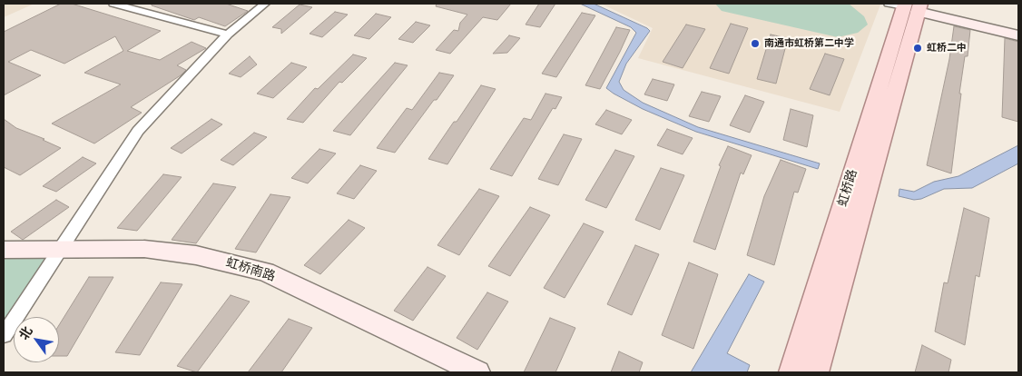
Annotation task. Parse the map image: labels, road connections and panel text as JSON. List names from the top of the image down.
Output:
{
  "streets": {
    "main road": ["虹桥路"],
    "street": ["虹桥南路"]
  },
  "places": ["南通市虹桥第二中学", "虹桥二中"],
  "north": "top left"
}
